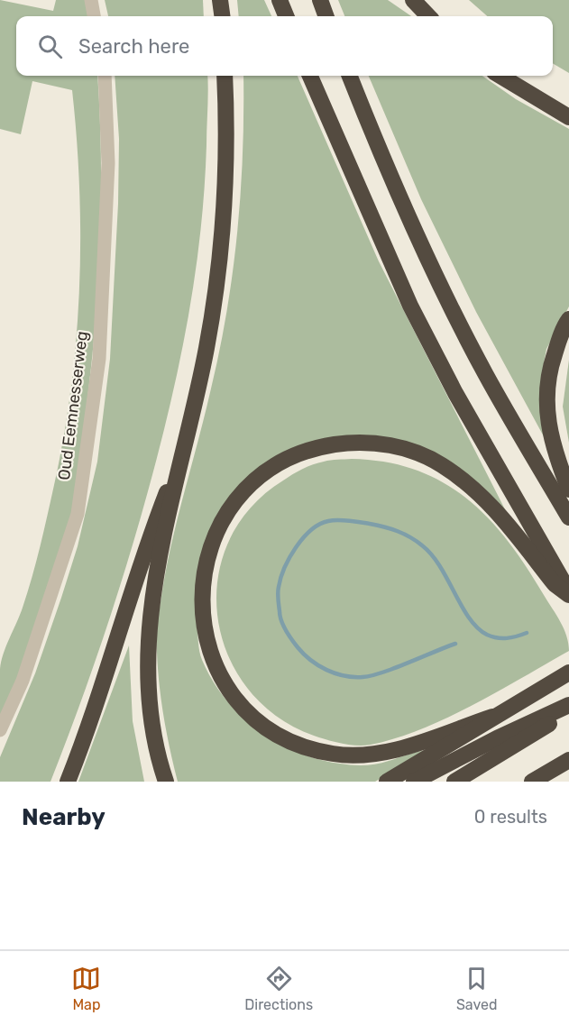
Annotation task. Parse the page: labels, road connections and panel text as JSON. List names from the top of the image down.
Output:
{
  "streets": {
    "street": ["Oud Eemnesserweg"]
  },
  "page": {
    "search": "Search here",
    "heading": ["Nearby", "0 results"],
    "nav": ["Map", "Directions", "Saved"]
  }
}
